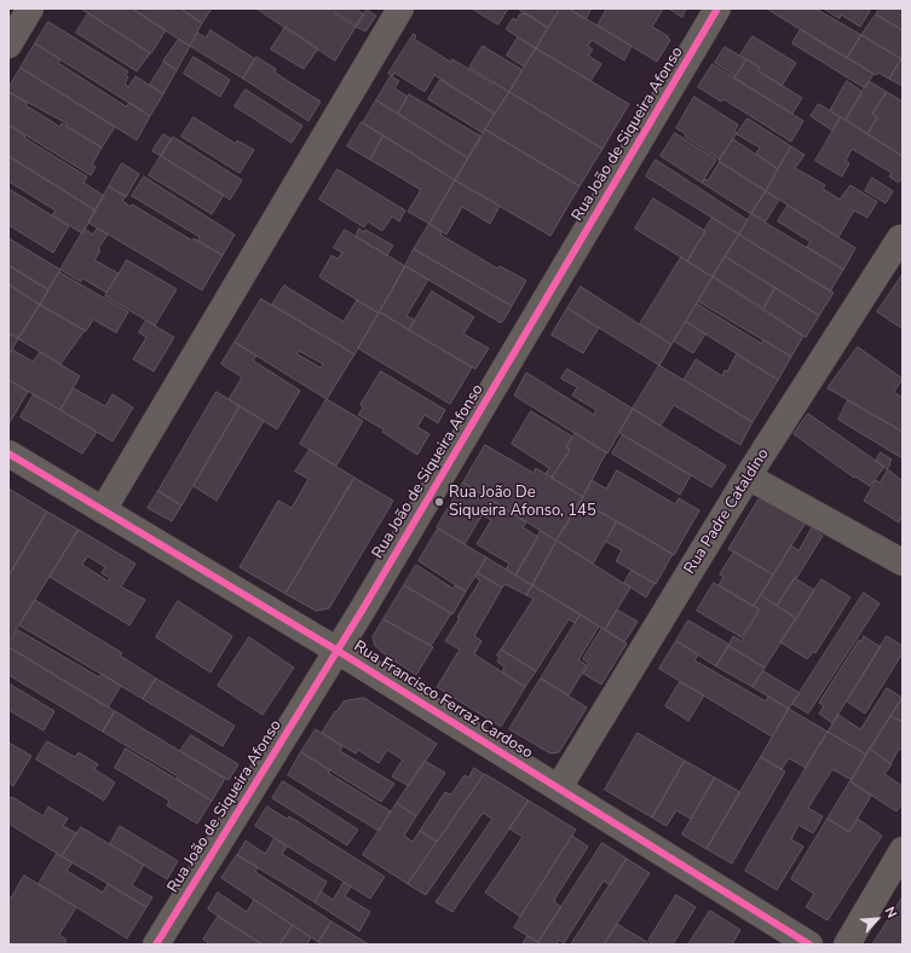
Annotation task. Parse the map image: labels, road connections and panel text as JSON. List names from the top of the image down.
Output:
{
  "streets": {
    "street": ["Rua João de Siqueira Afonso", "Rua Padre Cataldino", "Rua Francisco Ferraz Cardoso"]
  },
  "crossings": [
    ["Rua João de Siqueira Afonso", "Rua Francisco Ferraz Cardoso"],
    ["Rua Padre Cataldino", "Rua Francisco Ferraz Cardoso"]
  ],
  "places": ["Rua João De Siqueira Afonso, 145"],
  "north": "top right"
}
